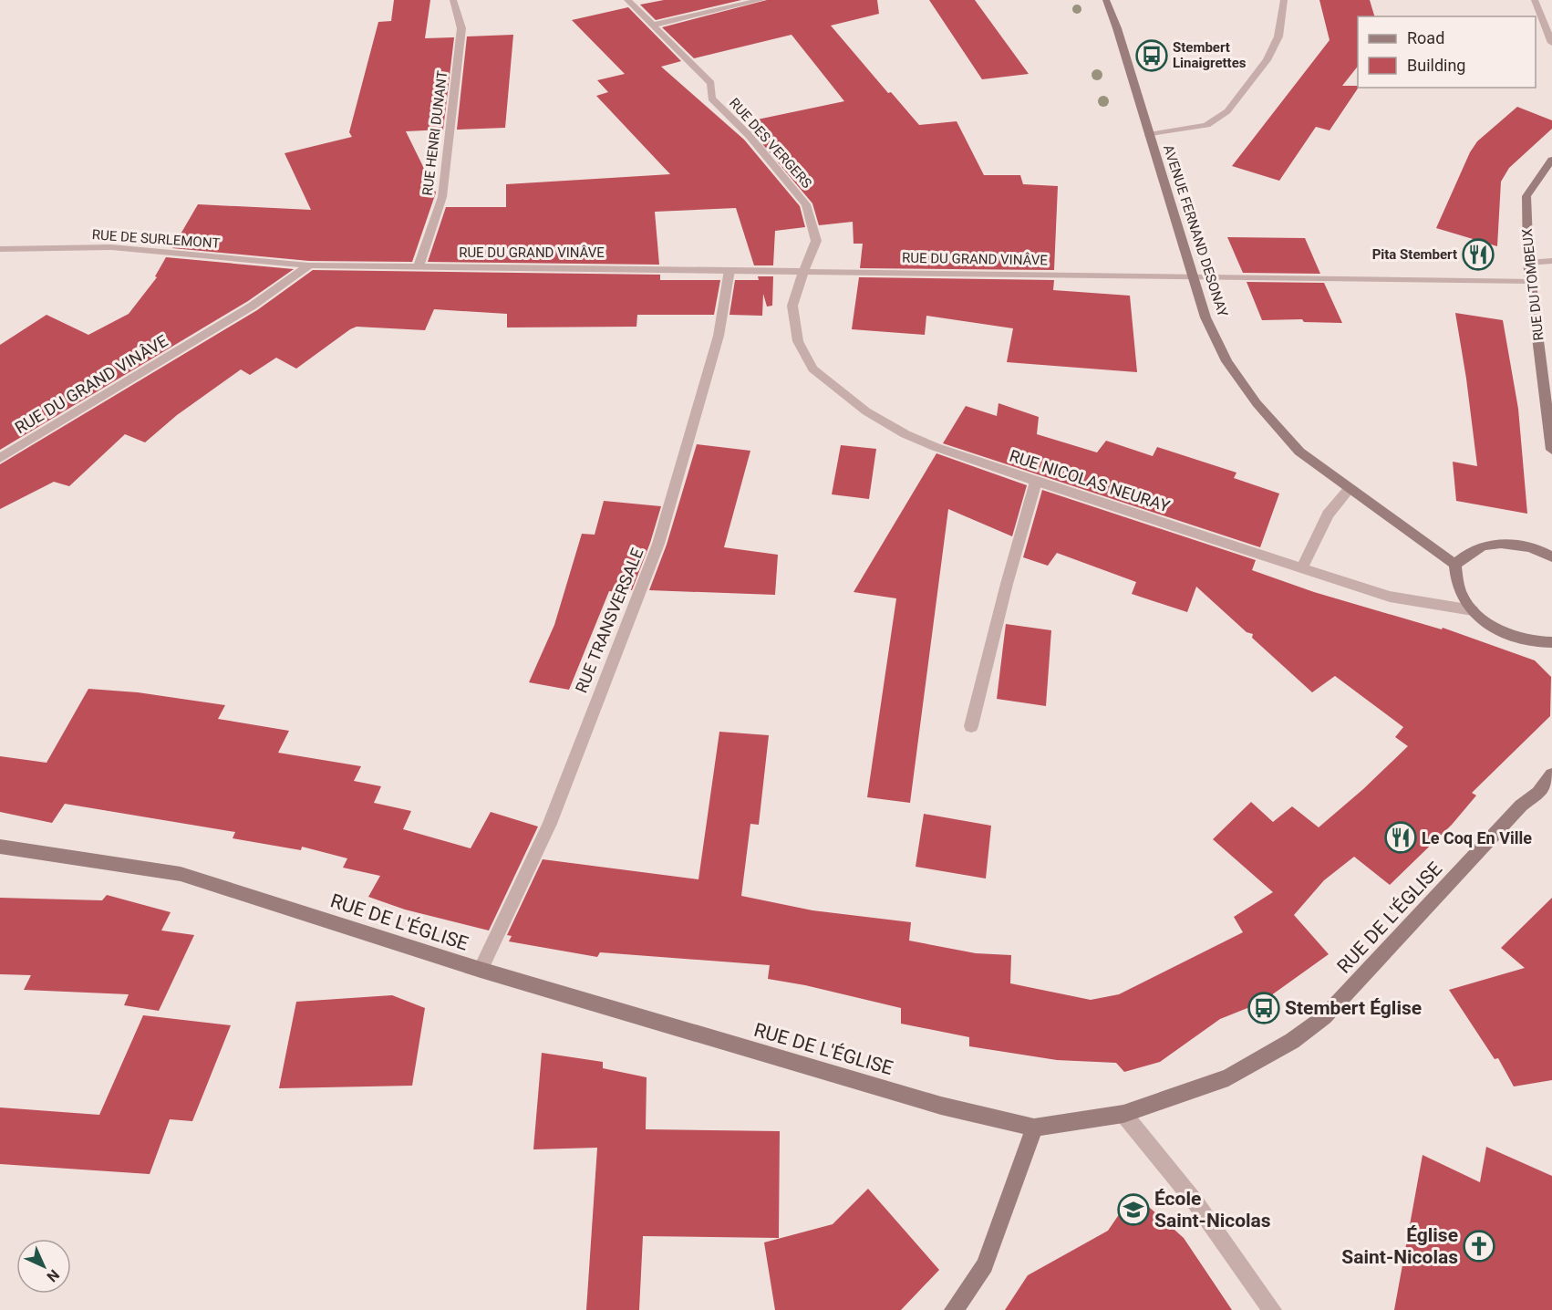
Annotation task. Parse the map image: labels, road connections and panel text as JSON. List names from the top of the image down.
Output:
{
  "streets": {
    "street": [
      "RUE HENRI DUNANT",
      "RUE DES VERGERS",
      "AVENUE FERNAND DESONAY",
      "RUE DE SURLEMONT",
      "RUE DU GRAND VINÂVE",
      "RUE DU TOMBEUX",
      "RUE NICOLAS NEURAY",
      "RUE TRANSVERSALE",
      "RUE DE L'ÉGLISE"
    ]
  },
  "crossings": [
    ["RUE HENRI DUNANT", "RUE DE SURLEMONT"],
    ["RUE HENRI DUNANT", "RUE DU GRAND VINÂVE"],
    ["RUE DES VERGERS", "RUE DU GRAND VINÂVE"],
    ["RUE DES VERGERS", "RUE NICOLAS NEURAY"],
    ["AVENUE FERNAND DESONAY", "RUE DU GRAND VINÂVE"],
    ["RUE DE SURLEMONT", "RUE DU GRAND VINÂVE"],
    ["RUE DU GRAND VINÂVE", "RUE DU TOMBEUX"],
    ["RUE DU GRAND VINÂVE", "RUE NICOLAS NEURAY"],
    ["RUE DU GRAND VINÂVE", "RUE TRANSVERSALE"],
    ["RUE TRANSVERSALE", "RUE DE L'ÉGLISE"]
  ],
  "places": {
    "bus stop": ["Stembert Linaigrettes", "Stembert Église"],
    "restaurant": ["Pita Stembert", "Le Coq En Ville"],
    "school or university": ["École Saint-Nicolas"],
    "church": ["Église Saint-Nicolas"]
  },
  "legend": ["Road", "Building"],
  "north": "bottom right"
}
